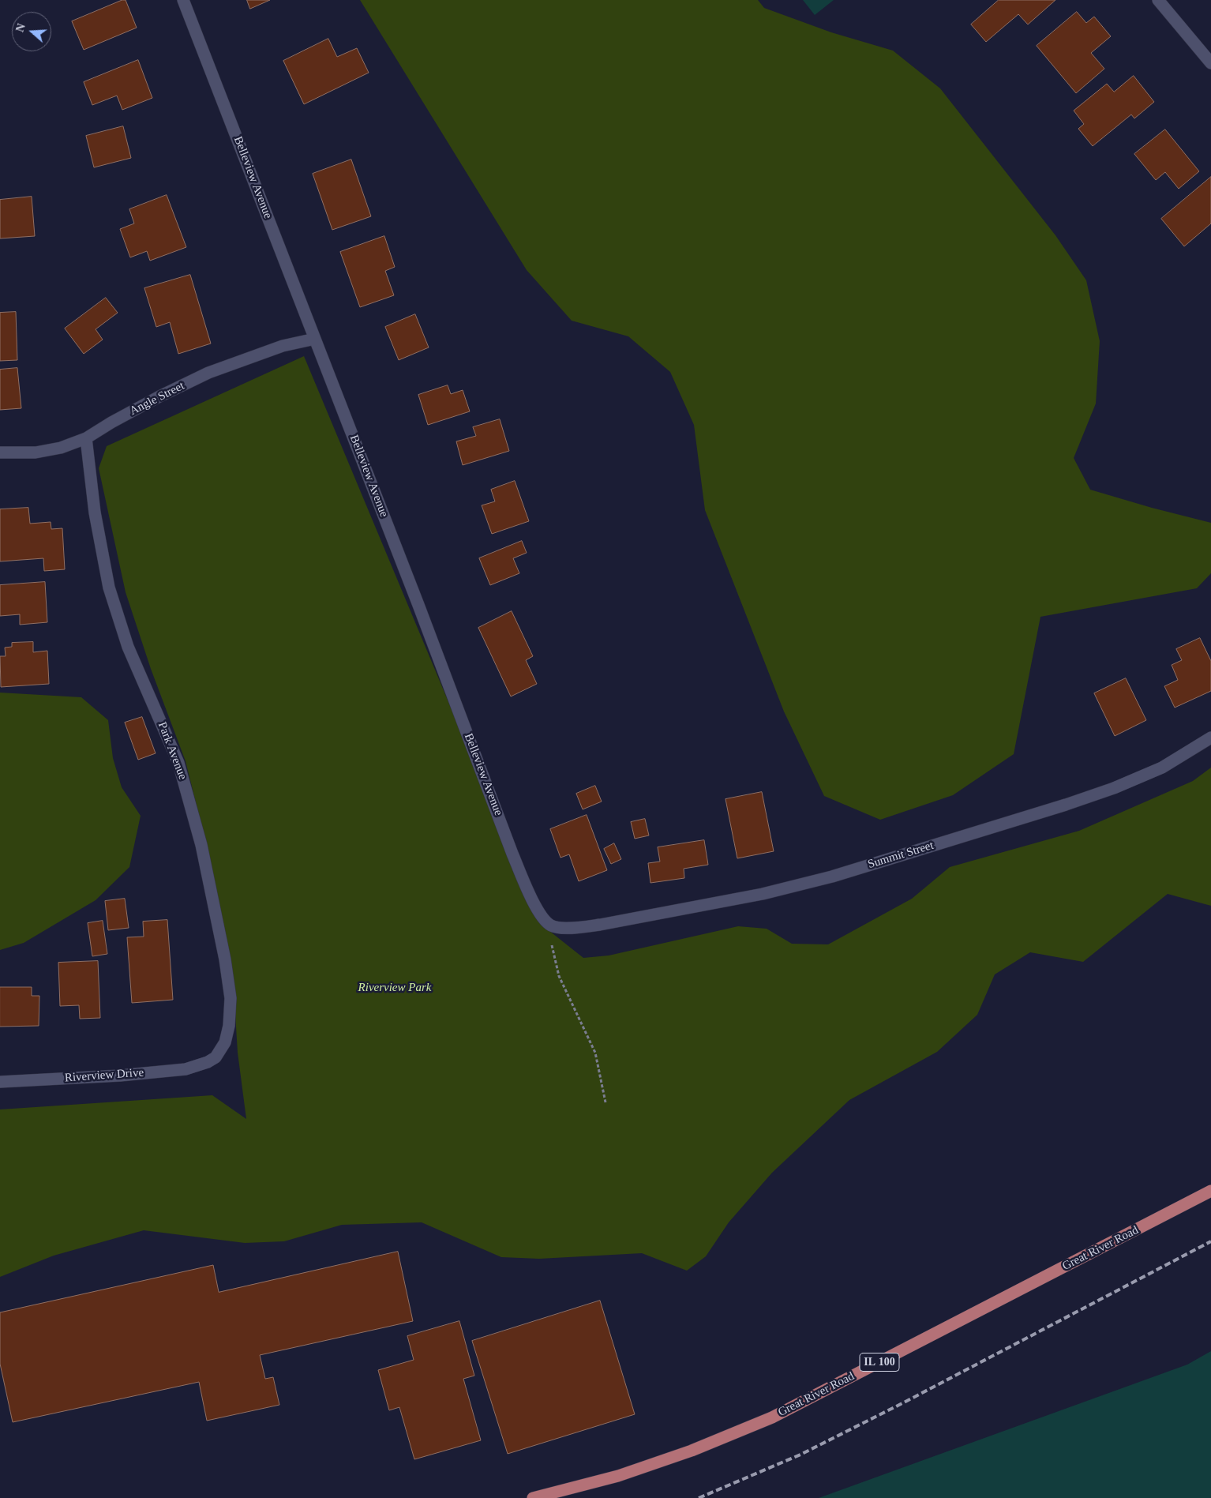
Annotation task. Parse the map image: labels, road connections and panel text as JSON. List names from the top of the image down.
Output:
{
  "streets": {
    "main road": ["Great River Road", "IL 100"],
    "street": [
      "Belleview Avenue",
      "Angle Street",
      "Park Avenue",
      "Summit Street",
      "Riverview Drive"
    ]
  },
  "crossings": [
    ["Belleview Avenue", "Angle Street"],
    ["Belleview Avenue", "Summit Street"],
    ["Angle Street", "Park Avenue"],
    ["Park Avenue", "Riverview Drive"]
  ],
  "parks": ["Riverview Park"],
  "north": "left"
}
